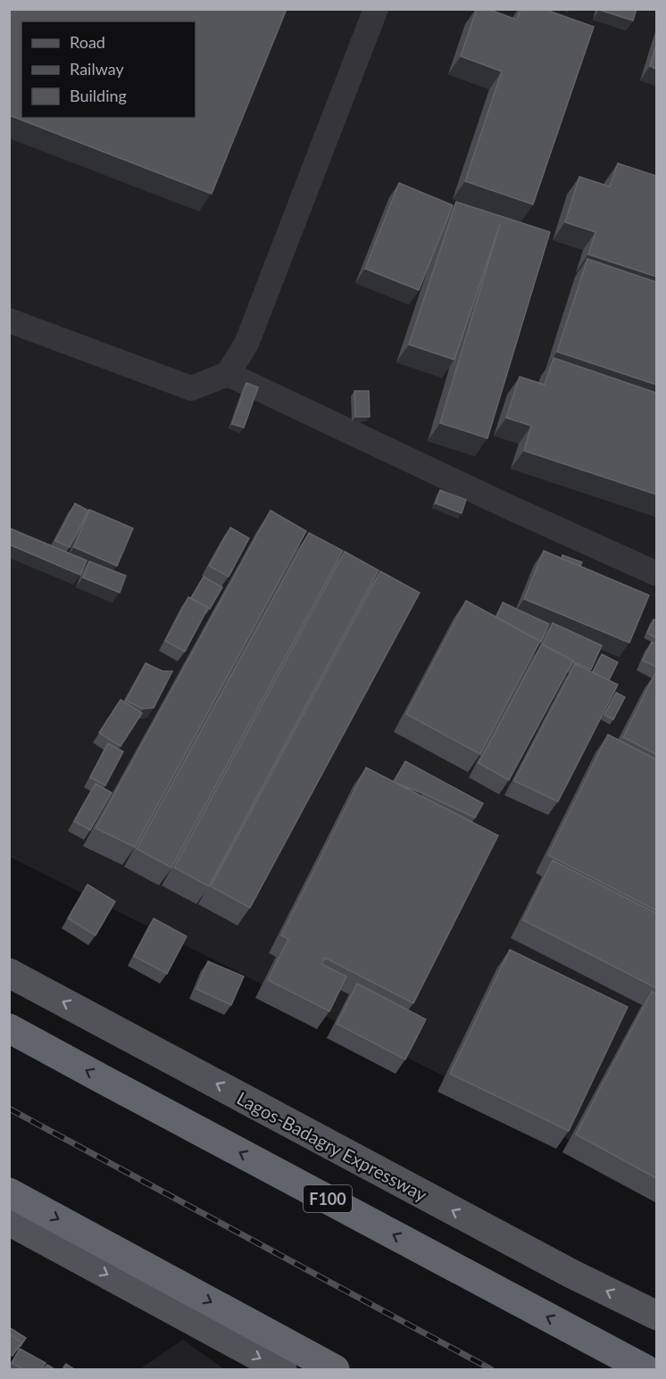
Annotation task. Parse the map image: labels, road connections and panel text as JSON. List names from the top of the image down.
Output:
{
  "streets": {
    "highway": ["F100"],
    "main road": ["Lagos-Badagry Expressway"]
  },
  "legend": ["Road", "Railway", "Building"]
}
